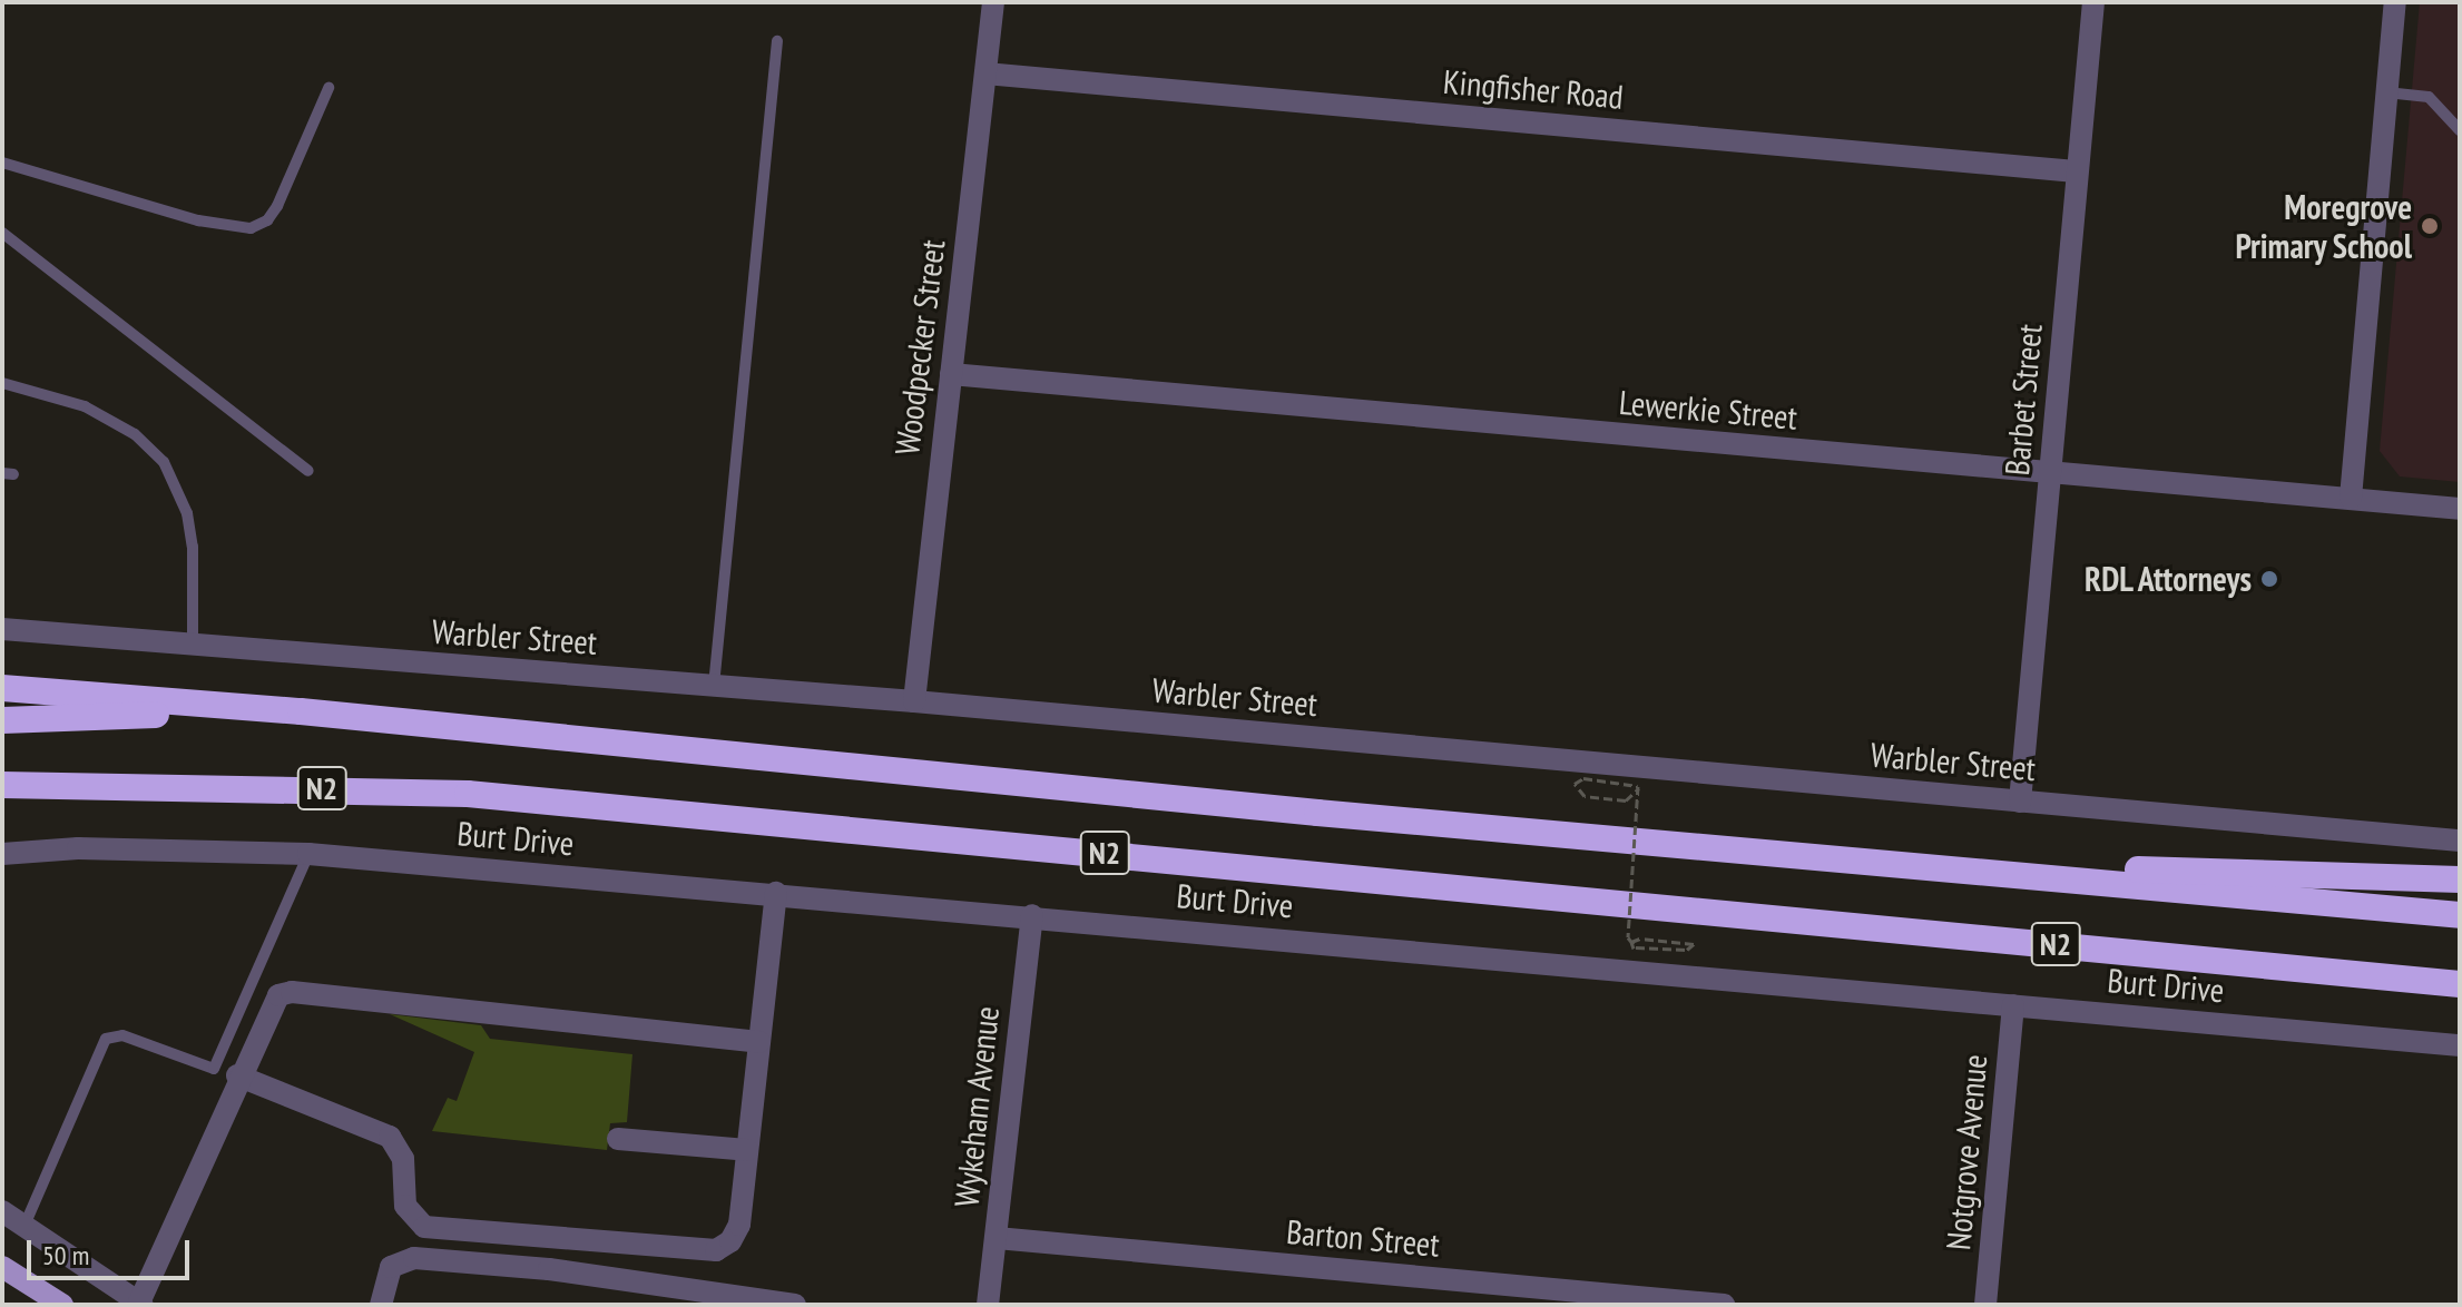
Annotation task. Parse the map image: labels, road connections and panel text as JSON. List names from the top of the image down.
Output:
{
  "streets": {
    "highway": ["N2"],
    "street": [
      "Kingfisher Road",
      "Woodpecker Street",
      "Barbet Street",
      "Lewerkie Street",
      "Warbler Street",
      "Burt Drive",
      "Wykeham Avenue",
      "Notgrove Avenue",
      "Barton Street"
    ]
  },
  "crossings": [
    ["Kingfisher Road", "Woodpecker Street"],
    ["Kingfisher Road", "Barbet Street"],
    ["Woodpecker Street", "Lewerkie Street"],
    ["Woodpecker Street", "Warbler Street"],
    ["Barbet Street", "Lewerkie Street"],
    ["Barbet Street", "Warbler Street"],
    ["Burt Drive", "Wykeham Avenue"],
    ["Burt Drive", "Notgrove Avenue"],
    ["Wykeham Avenue", "Barton Street"]
  ],
  "places": ["Moregrove Primary School", "RDL Attorneys"],
  "scale_bar": "50 m"
}
